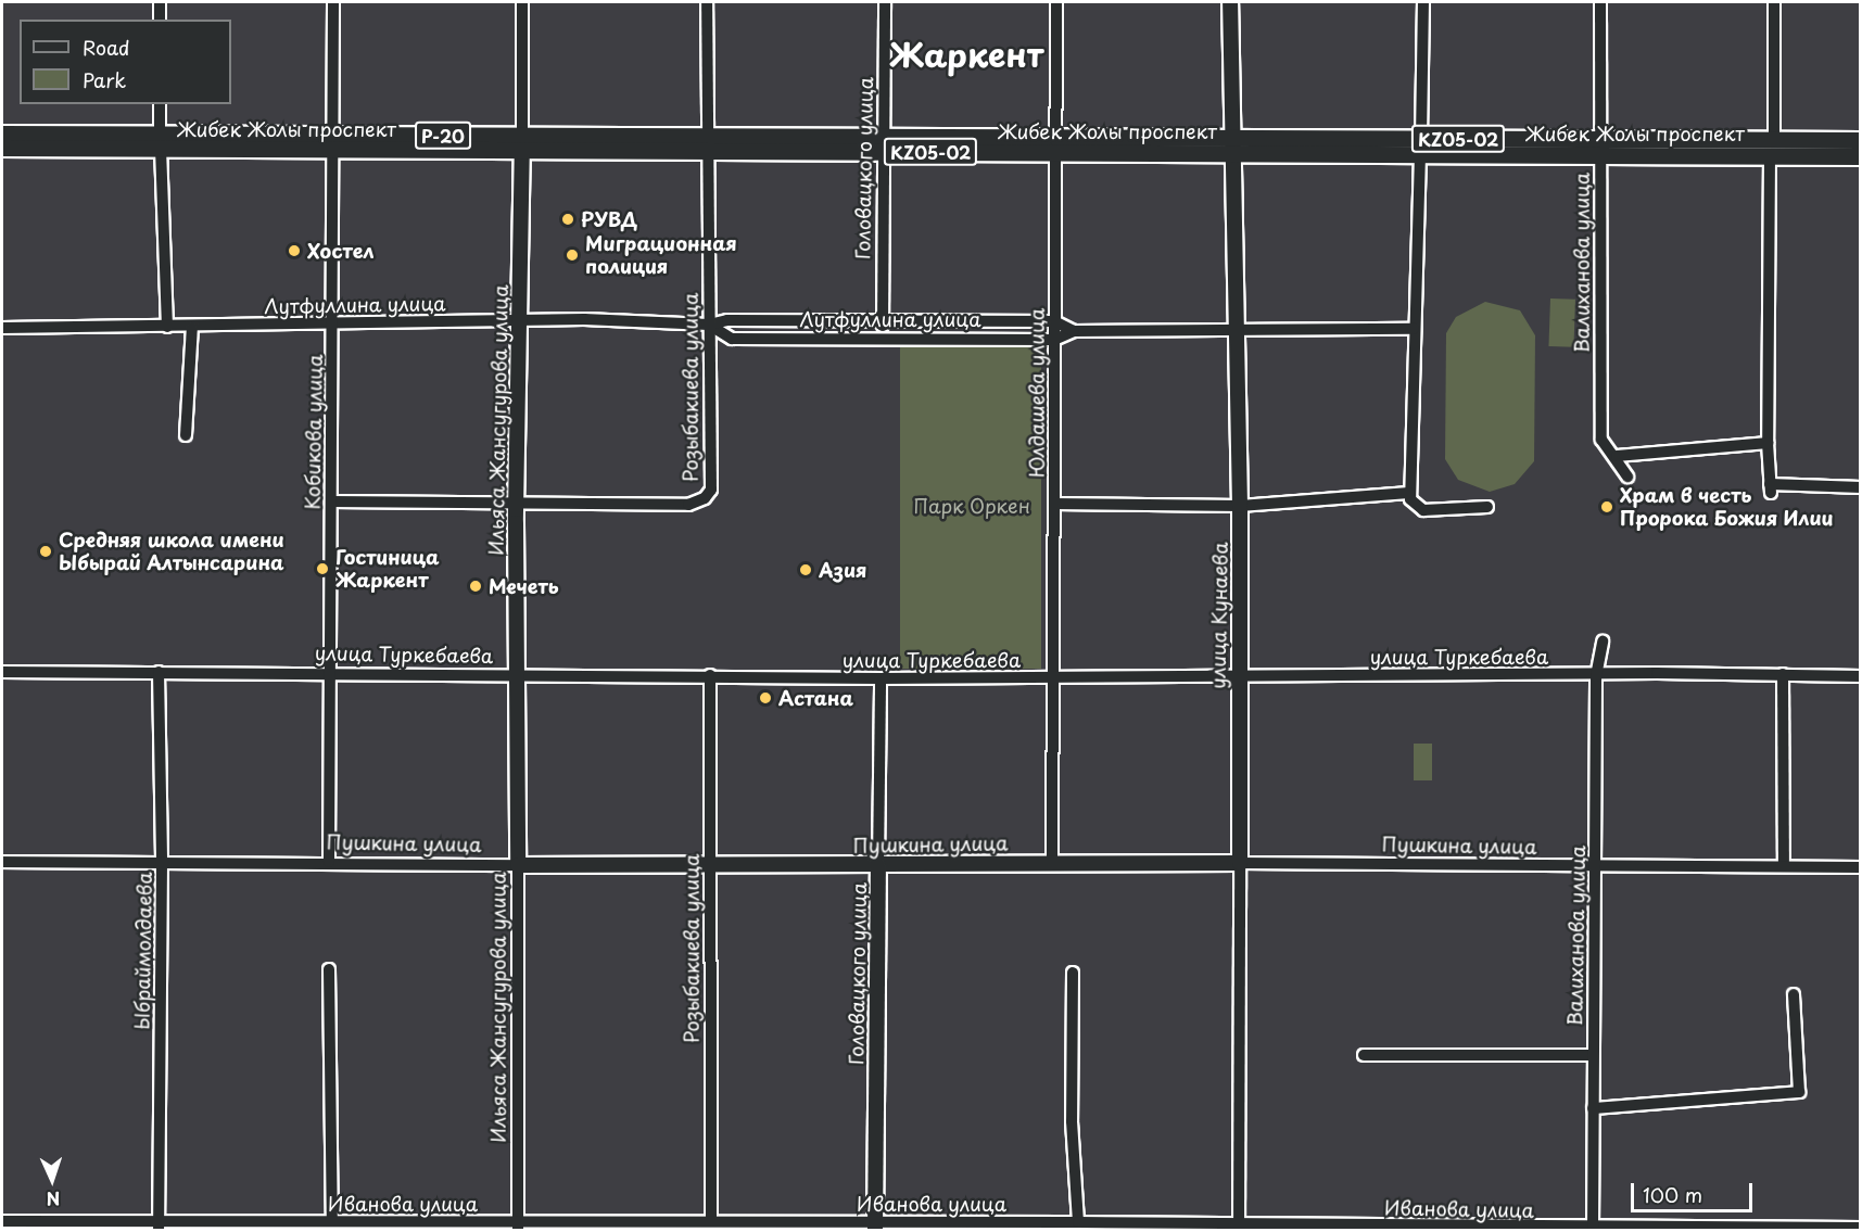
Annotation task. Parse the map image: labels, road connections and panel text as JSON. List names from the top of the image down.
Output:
{
  "streets": {
    "highway": ["Жибек Жолы проспект", "Р-20", "KZ05-02"],
    "main road": [
      "Головацкого улица",
      "Ильяса Жансугурова улица",
      "улица Кунаева",
      "Пушкина улица"
    ],
    "street": [
      "Валиханова улица",
      "Лутфуллина улица",
      "Розыбакиева улица",
      "Юлдашева улица",
      "Кобикова улица",
      "улица Туркебаева",
      "Ыбраймолдаева",
      "Иванова улица"
    ]
  },
  "crossings": [
    ["Жибек Жолы проспект", "Головацкого улица"],
    ["Жибек Жолы проспект", "Валиханова улица"],
    ["Жибек Жолы проспект", "Розыбакиева улица"],
    ["Жибек Жолы проспект", "Юлдашева улица"],
    ["Жибек Жолы проспект", "Ильяса Жансугурова улица"],
    ["Жибек Жолы проспект", "Кобикова улица"],
    ["Жибек Жолы проспект", "улица Кунаева"],
    ["Головацкого улица", "Лутфуллина улица"],
    ["Головацкого улица", "улица Туркебаева"],
    ["Головацкого улица", "Пушкина улица"],
    ["Головацкого улица", "Иванова улица"],
    ["Валиханова улица", "улица Туркебаева"],
    ["Валиханова улица", "Пушкина улица"],
    ["Валиханова улица", "Иванова улица"],
    ["Лутфуллина улица", "Розыбакиева улица"],
    ["Лутфуллина улица", "Юлдашева улица"],
    ["Лутфуллина улица", "Ильяса Жансугурова улица"],
    ["Лутфуллина улица", "Кобикова улица"],
    ["Лутфуллина улица", "улица Кунаева"],
    ["Розыбакиева улица", "Ильяса Жансугурова улица"],
    ["Розыбакиева улица", "улица Туркебаева"],
    ["Розыбакиева улица", "Пушкина улица"],
    ["Розыбакиева улица", "Иванова улица"],
    ["Юлдашева улица", "улица Туркебаева"],
    ["Юлдашева улица", "Пушкина улица"],
    ["Ильяса Жансугурова улица", "улица Туркебаева"],
    ["Ильяса Жансугурова улица", "Пушкина улица"],
    ["Ильяса Жансугурова улица", "Иванова улица"],
    ["Кобикова улица", "улица Туркебаева"],
    ["Кобикова улица", "Пушкина улица"],
    ["улица Кунаева", "улица Туркебаева"],
    ["улица Кунаева", "Пушкина улица"],
    ["улица Кунаева", "Иванова улица"],
    ["улица Туркебаева", "Ыбраймолдаева"],
    ["Пушкина улица", "Ыбраймолдаева"],
    ["Ыбраймолдаева", "Иванова улица"]
  ],
  "districts": ["Жаркент"],
  "parks": ["Парк Оркен"],
  "places": [
    "РУВД",
    "Хостел",
    "Миграционная полиция",
    "Храм в честь Пророка Божия Илии",
    "Средняя школа имени Ыбырай Алтынсарина",
    "Гостиница Жаркент",
    "Азия",
    "Мечеть",
    "Астана"
  ],
  "legend": ["Road", "Park"],
  "scale_bar": "100 m",
  "north": "bottom"
}
